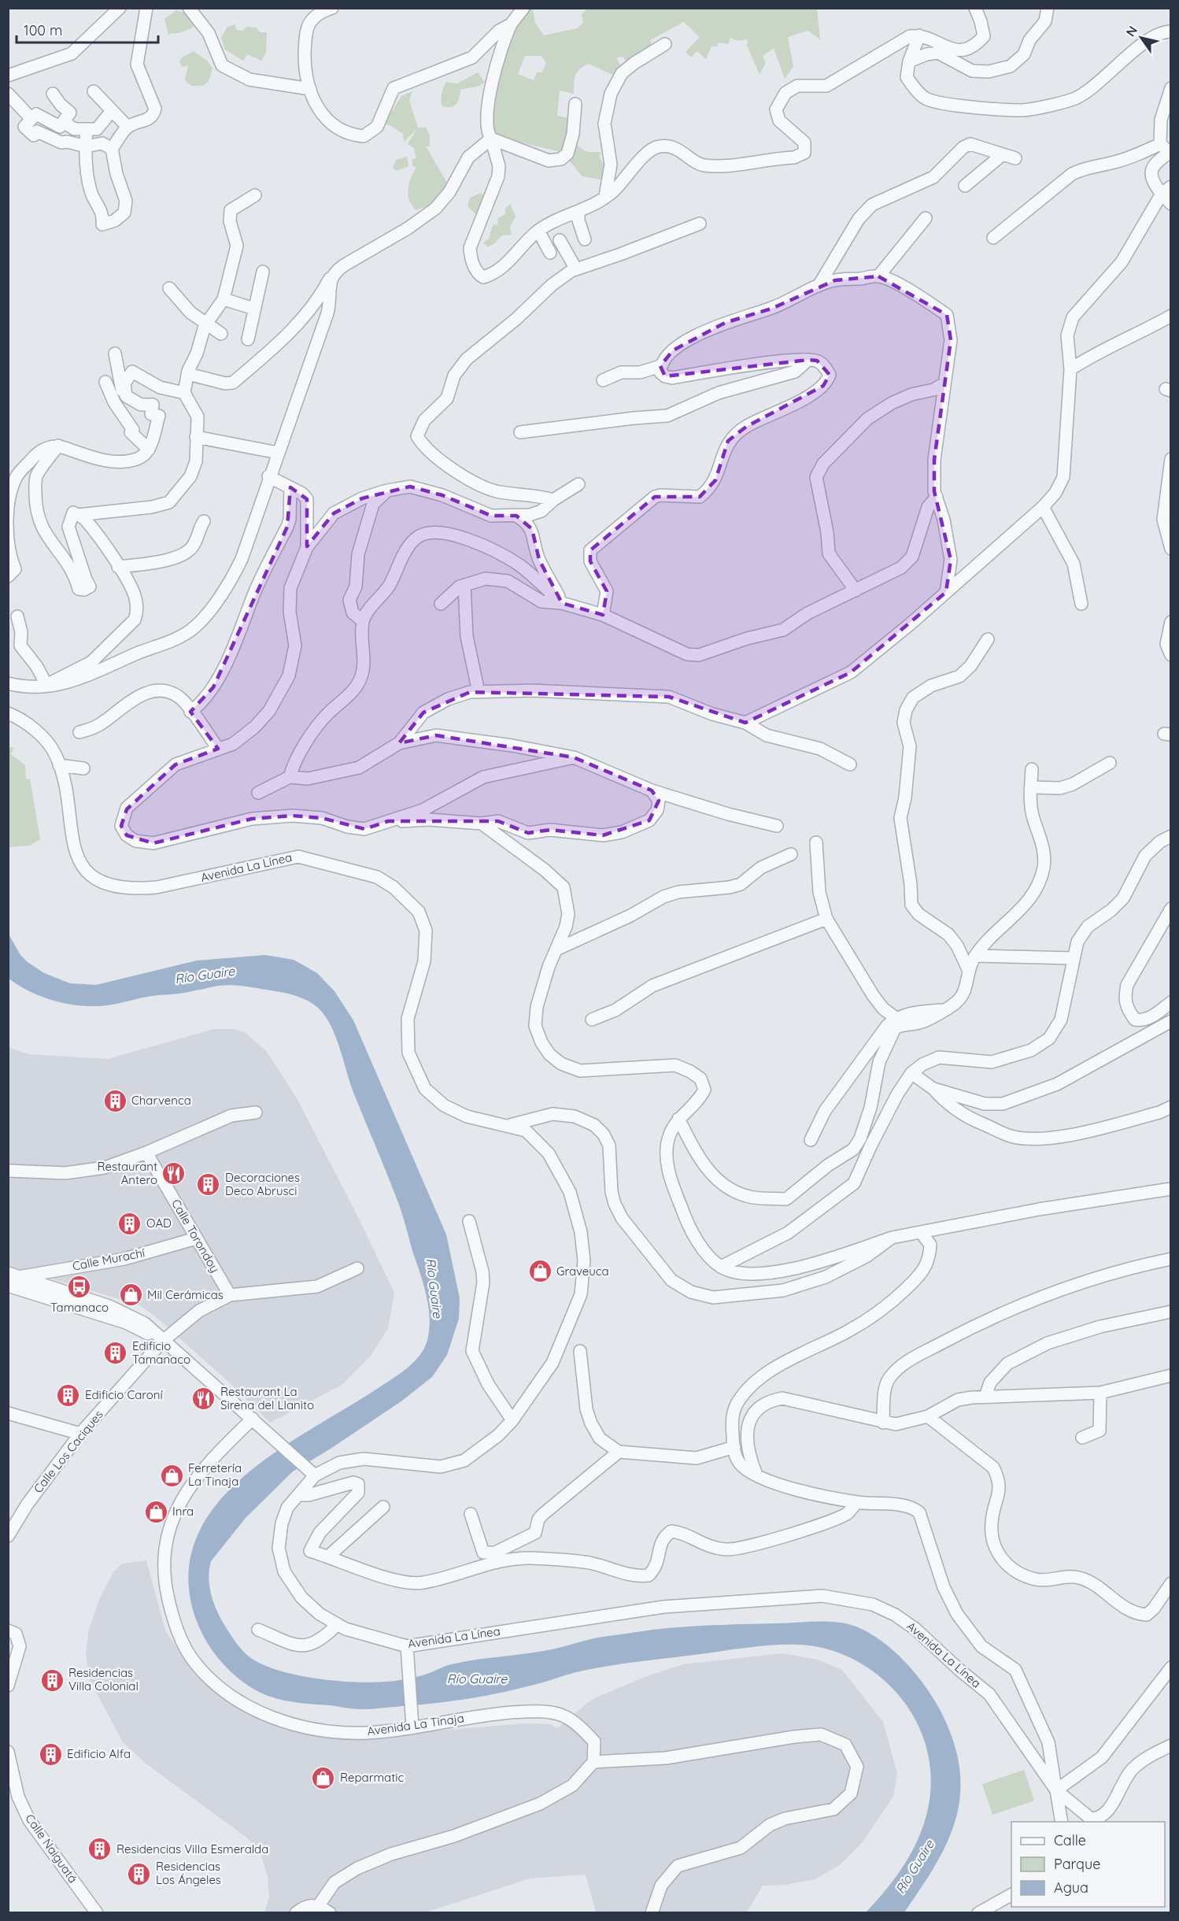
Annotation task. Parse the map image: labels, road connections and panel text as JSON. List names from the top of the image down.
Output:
{
  "streets": {
    "street": [
      "Avenida La Línea",
      "Calle Torondoy",
      "Calle Murachí",
      "Calle Los Caciques",
      "Avenida La Tinaja",
      "Calle Naiguatá"
    ]
  },
  "crossings": [
    ["Calle Torondoy", "Calle Murachí"],
    ["Calle Torondoy", "Calle Los Caciques"]
  ],
  "water": ["Río Guaire"],
  "places": {
    "building": [
      "Charvenca",
      "Decoraciones Deco Abrusci",
      "OAD",
      "Edificio Tamanaco",
      "Edificio Caroní",
      "Residencias Villa Colonial",
      "Edificio Alfa",
      "Residencias Villa Esmeralda",
      "Residencias Los Ángeles"
    ],
    "restaurant": ["Restaurant Antero", "Restaurant La Sirena del Llanito"],
    "shop": [
      "Graveuca",
      "Mil Cerámicas",
      "Ferretería La Tinaja",
      "Inra",
      "Reparmatic"
    ],
    "bus stop": ["Tamanaco"]
  },
  "legend": ["Calle", "Parque", "Agua"],
  "scale_bar": "100 m",
  "north": "top left"
}
